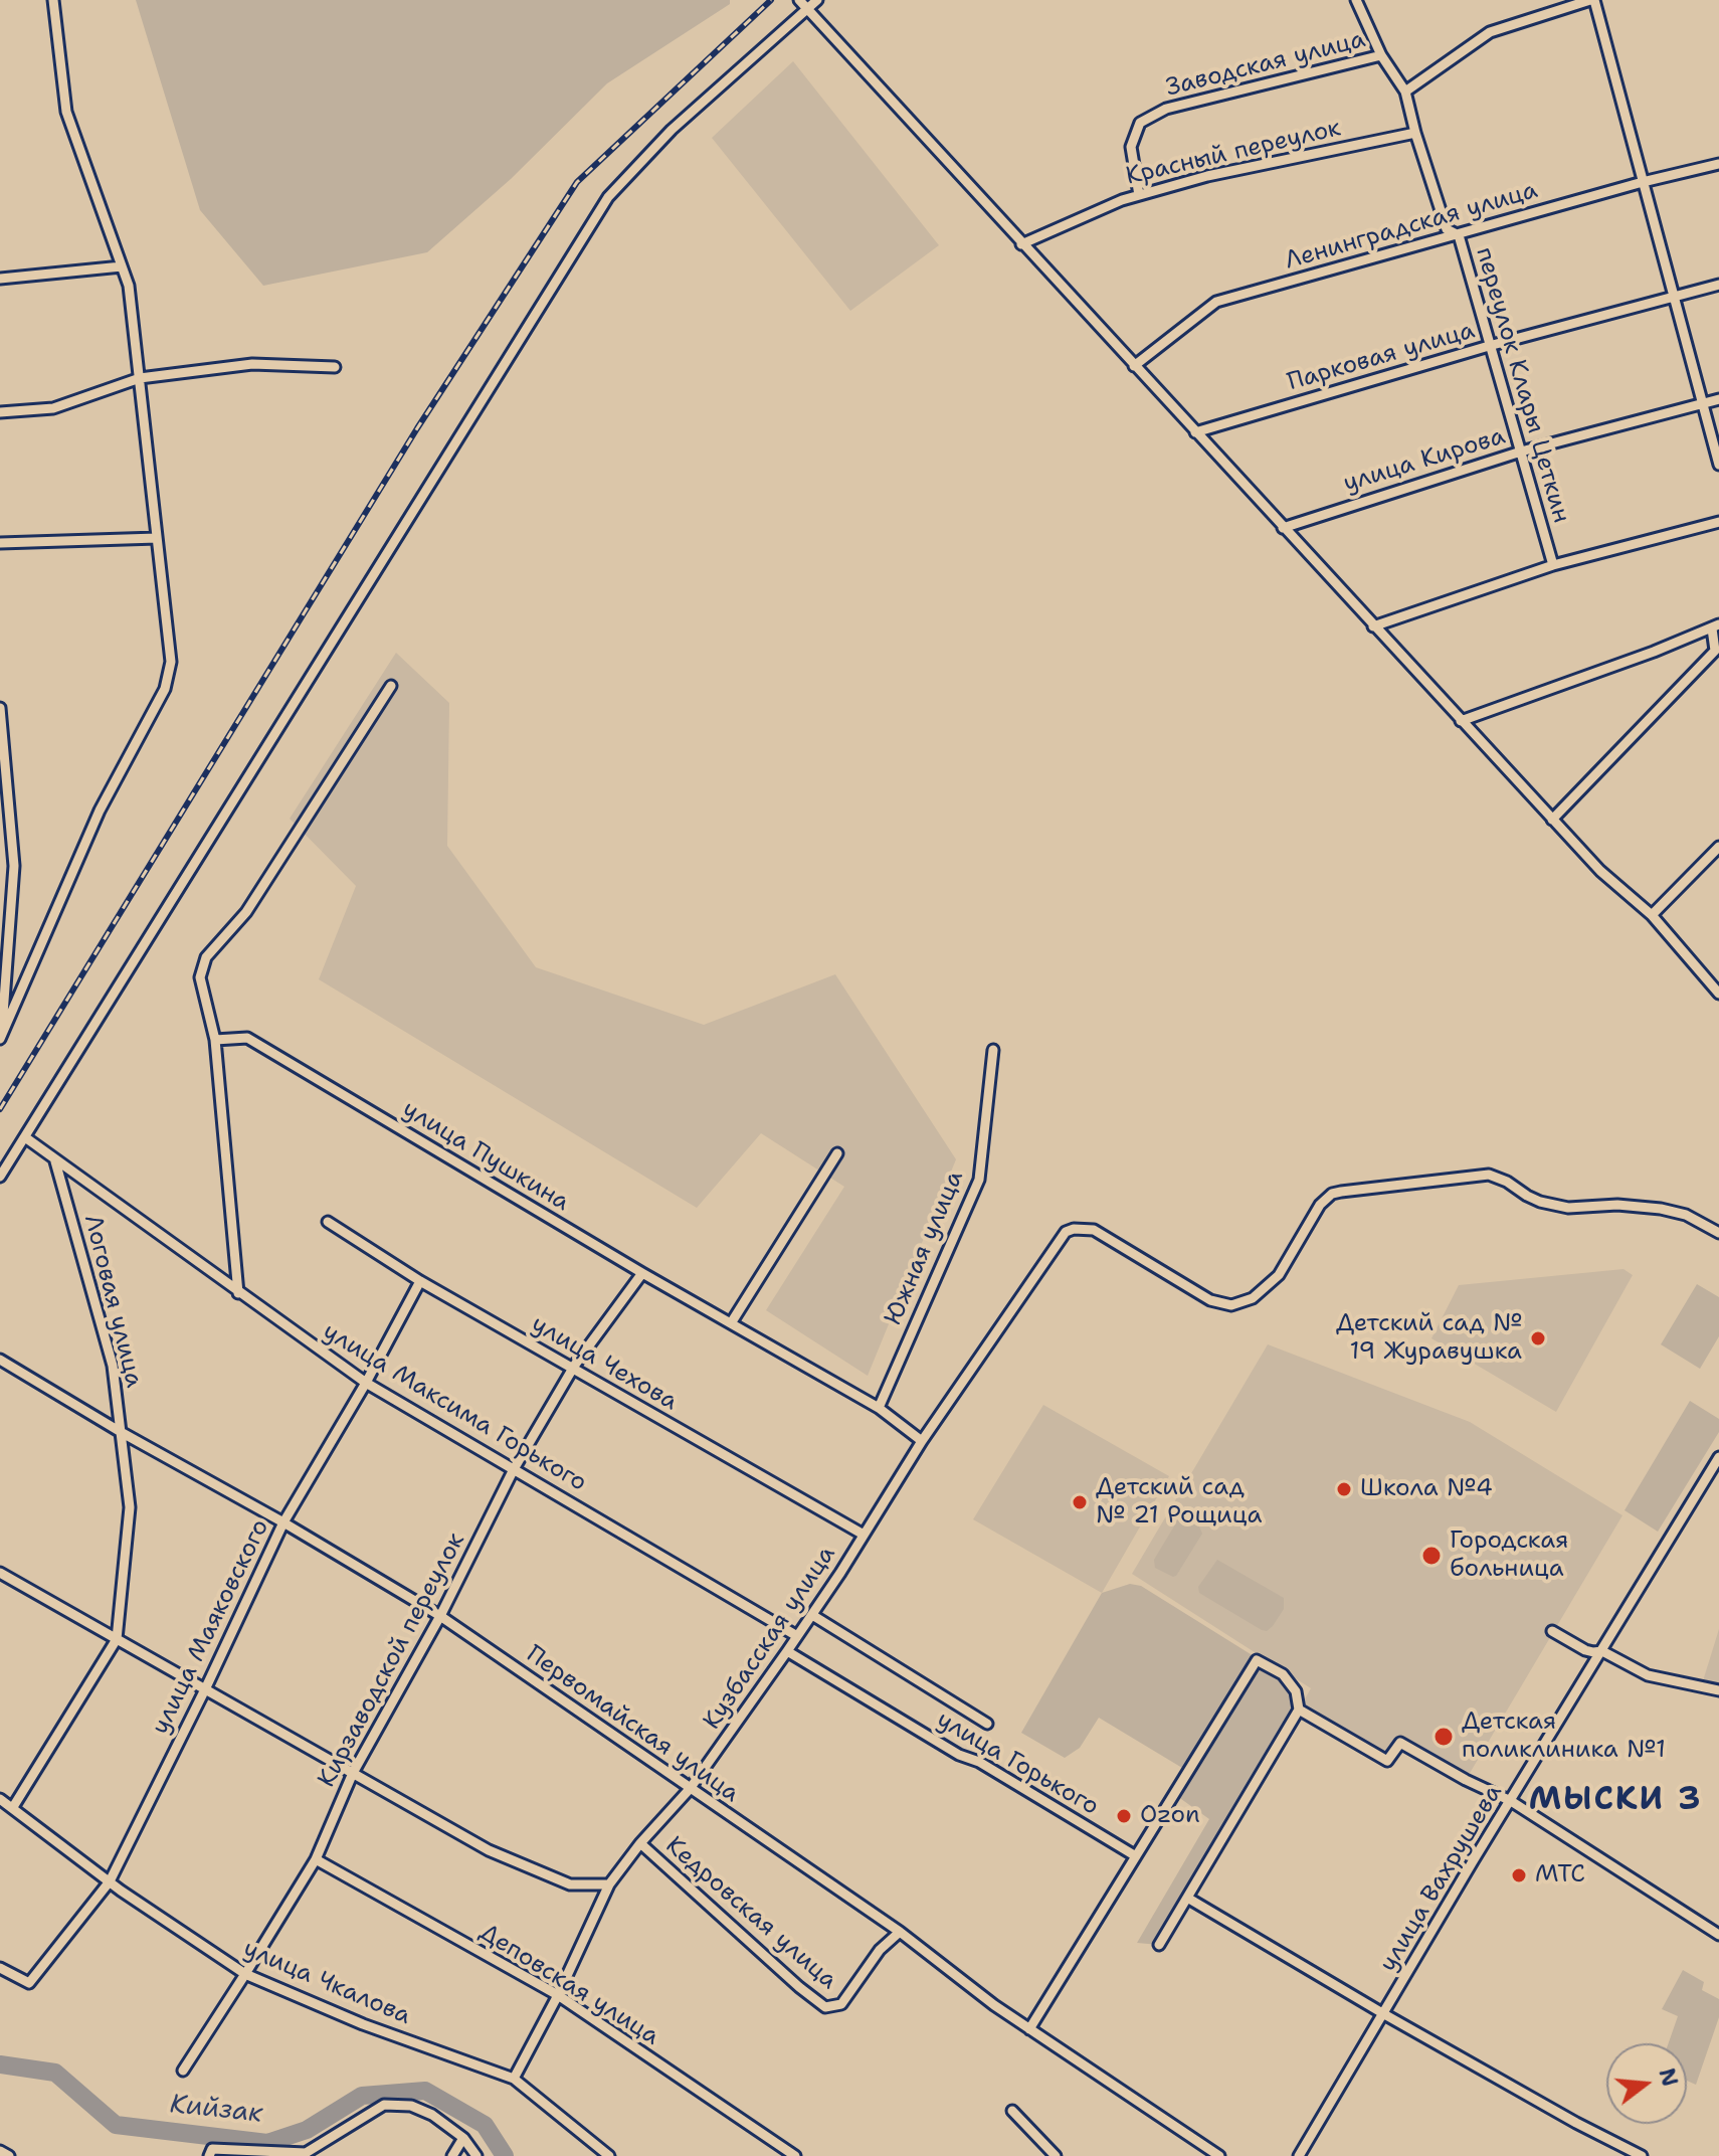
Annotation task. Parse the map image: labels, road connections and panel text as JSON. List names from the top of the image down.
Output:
{
  "streets": {
    "street": [
      "Заводская улица",
      "Красный переулок",
      "Ленинградская улица",
      "Парковая улица",
      "переулок Клары Цеткин",
      "улица Кирова",
      "улица Пушкина",
      "Южная улица",
      "Логовая улица",
      "улица Чехова",
      "улица Максима Горького",
      "улица Маяковского",
      "Кузбасская улица",
      "Кирзаводской переулок",
      "Первомайская улица",
      "улица Горького",
      "улица Вахрушева",
      "Кедровская улица",
      "улица Чкалова",
      "Деповская улица"
    ]
  },
  "crossings": [
    ["Заводская улица", "Красный переулок"],
    ["Заводская улица", "переулок Клары Цеткин"],
    ["Красный переулок", "переулок Клары Цеткин"],
    ["Ленинградская улица", "переулок Клары Цеткин"],
    ["Парковая улица", "переулок Клары Цеткин"],
    ["переулок Клары Цеткин", "улица Кирова"],
    ["улица Пушкина", "Южная улица"],
    ["улица Пушкина", "Кузбасская улица"],
    ["улица Пушкина", "Кирзаводской переулок"],
    ["Логовая улица", "улица Максима Горького"],
    ["Логовая улица", "Первомайская улица"],
    ["Логовая улица", "улица Чкалова"],
    ["улица Чехова", "улица Маяковского"],
    ["улица Чехова", "Кузбасская улица"],
    ["улица Чехова", "Кирзаводской переулок"],
    ["улица Максима Горького", "улица Маяковского"],
    ["улица Максима Горького", "Кузбасская улица"],
    ["улица Максима Горького", "Кирзаводской переулок"],
    ["улица Маяковского", "Первомайская улица"],
    ["улица Маяковского", "улица Чкалова"],
    ["Кузбасская улица", "Первомайская улица"],
    ["Кузбасская улица", "улица Горького"],
    ["Кузбасская улица", "Кедровская улица"],
    ["Кузбасская улица", "улица Чкалова"],
    ["Кузбасская улица", "Деповская улица"],
    ["Кирзаводской переулок", "Первомайская улица"],
    ["Кирзаводской переулок", "улица Чкалова"],
    ["Кирзаводской переулок", "Деповская улица"],
    ["Первомайская улица", "Кедровская улица"]
  ],
  "districts": ["МЫСКИ 3"],
  "water": ["Кийзак"],
  "places": [
    "Детский сад № 19 Журавушка",
    "Школа №4",
    "Детский сад № 21 Рощица",
    "Городская больница",
    "Детская поликлиника №1",
    "Ozon",
    "МТС"
  ],
  "north": "right"
}
